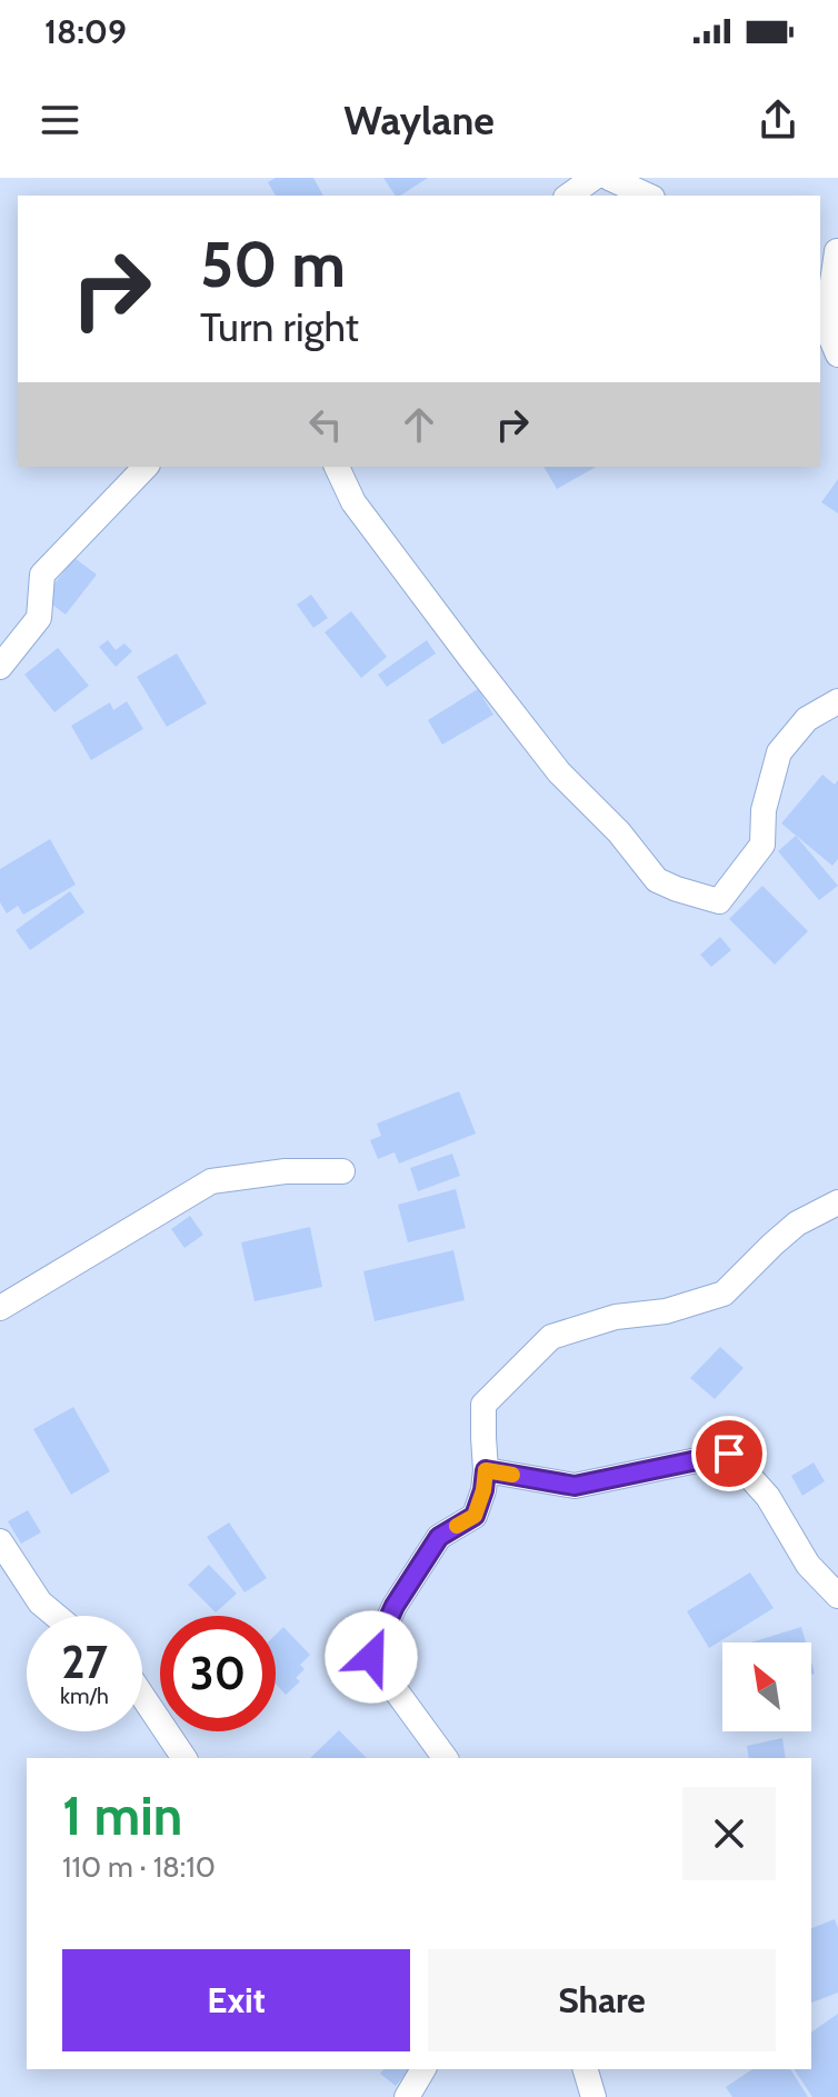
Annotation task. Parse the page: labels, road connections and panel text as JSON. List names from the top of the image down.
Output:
{
  "north": "top left",
  "page": {
    "status": "18:09",
    "header": "Waylane",
    "turn": ["50 m", "Turn right"],
    "speed": "27 km/h",
    "limit": "30",
    "heading": ["1 min", "110 m · 18:10"],
    "buttons": ["Exit", "Share"]
  }
}
